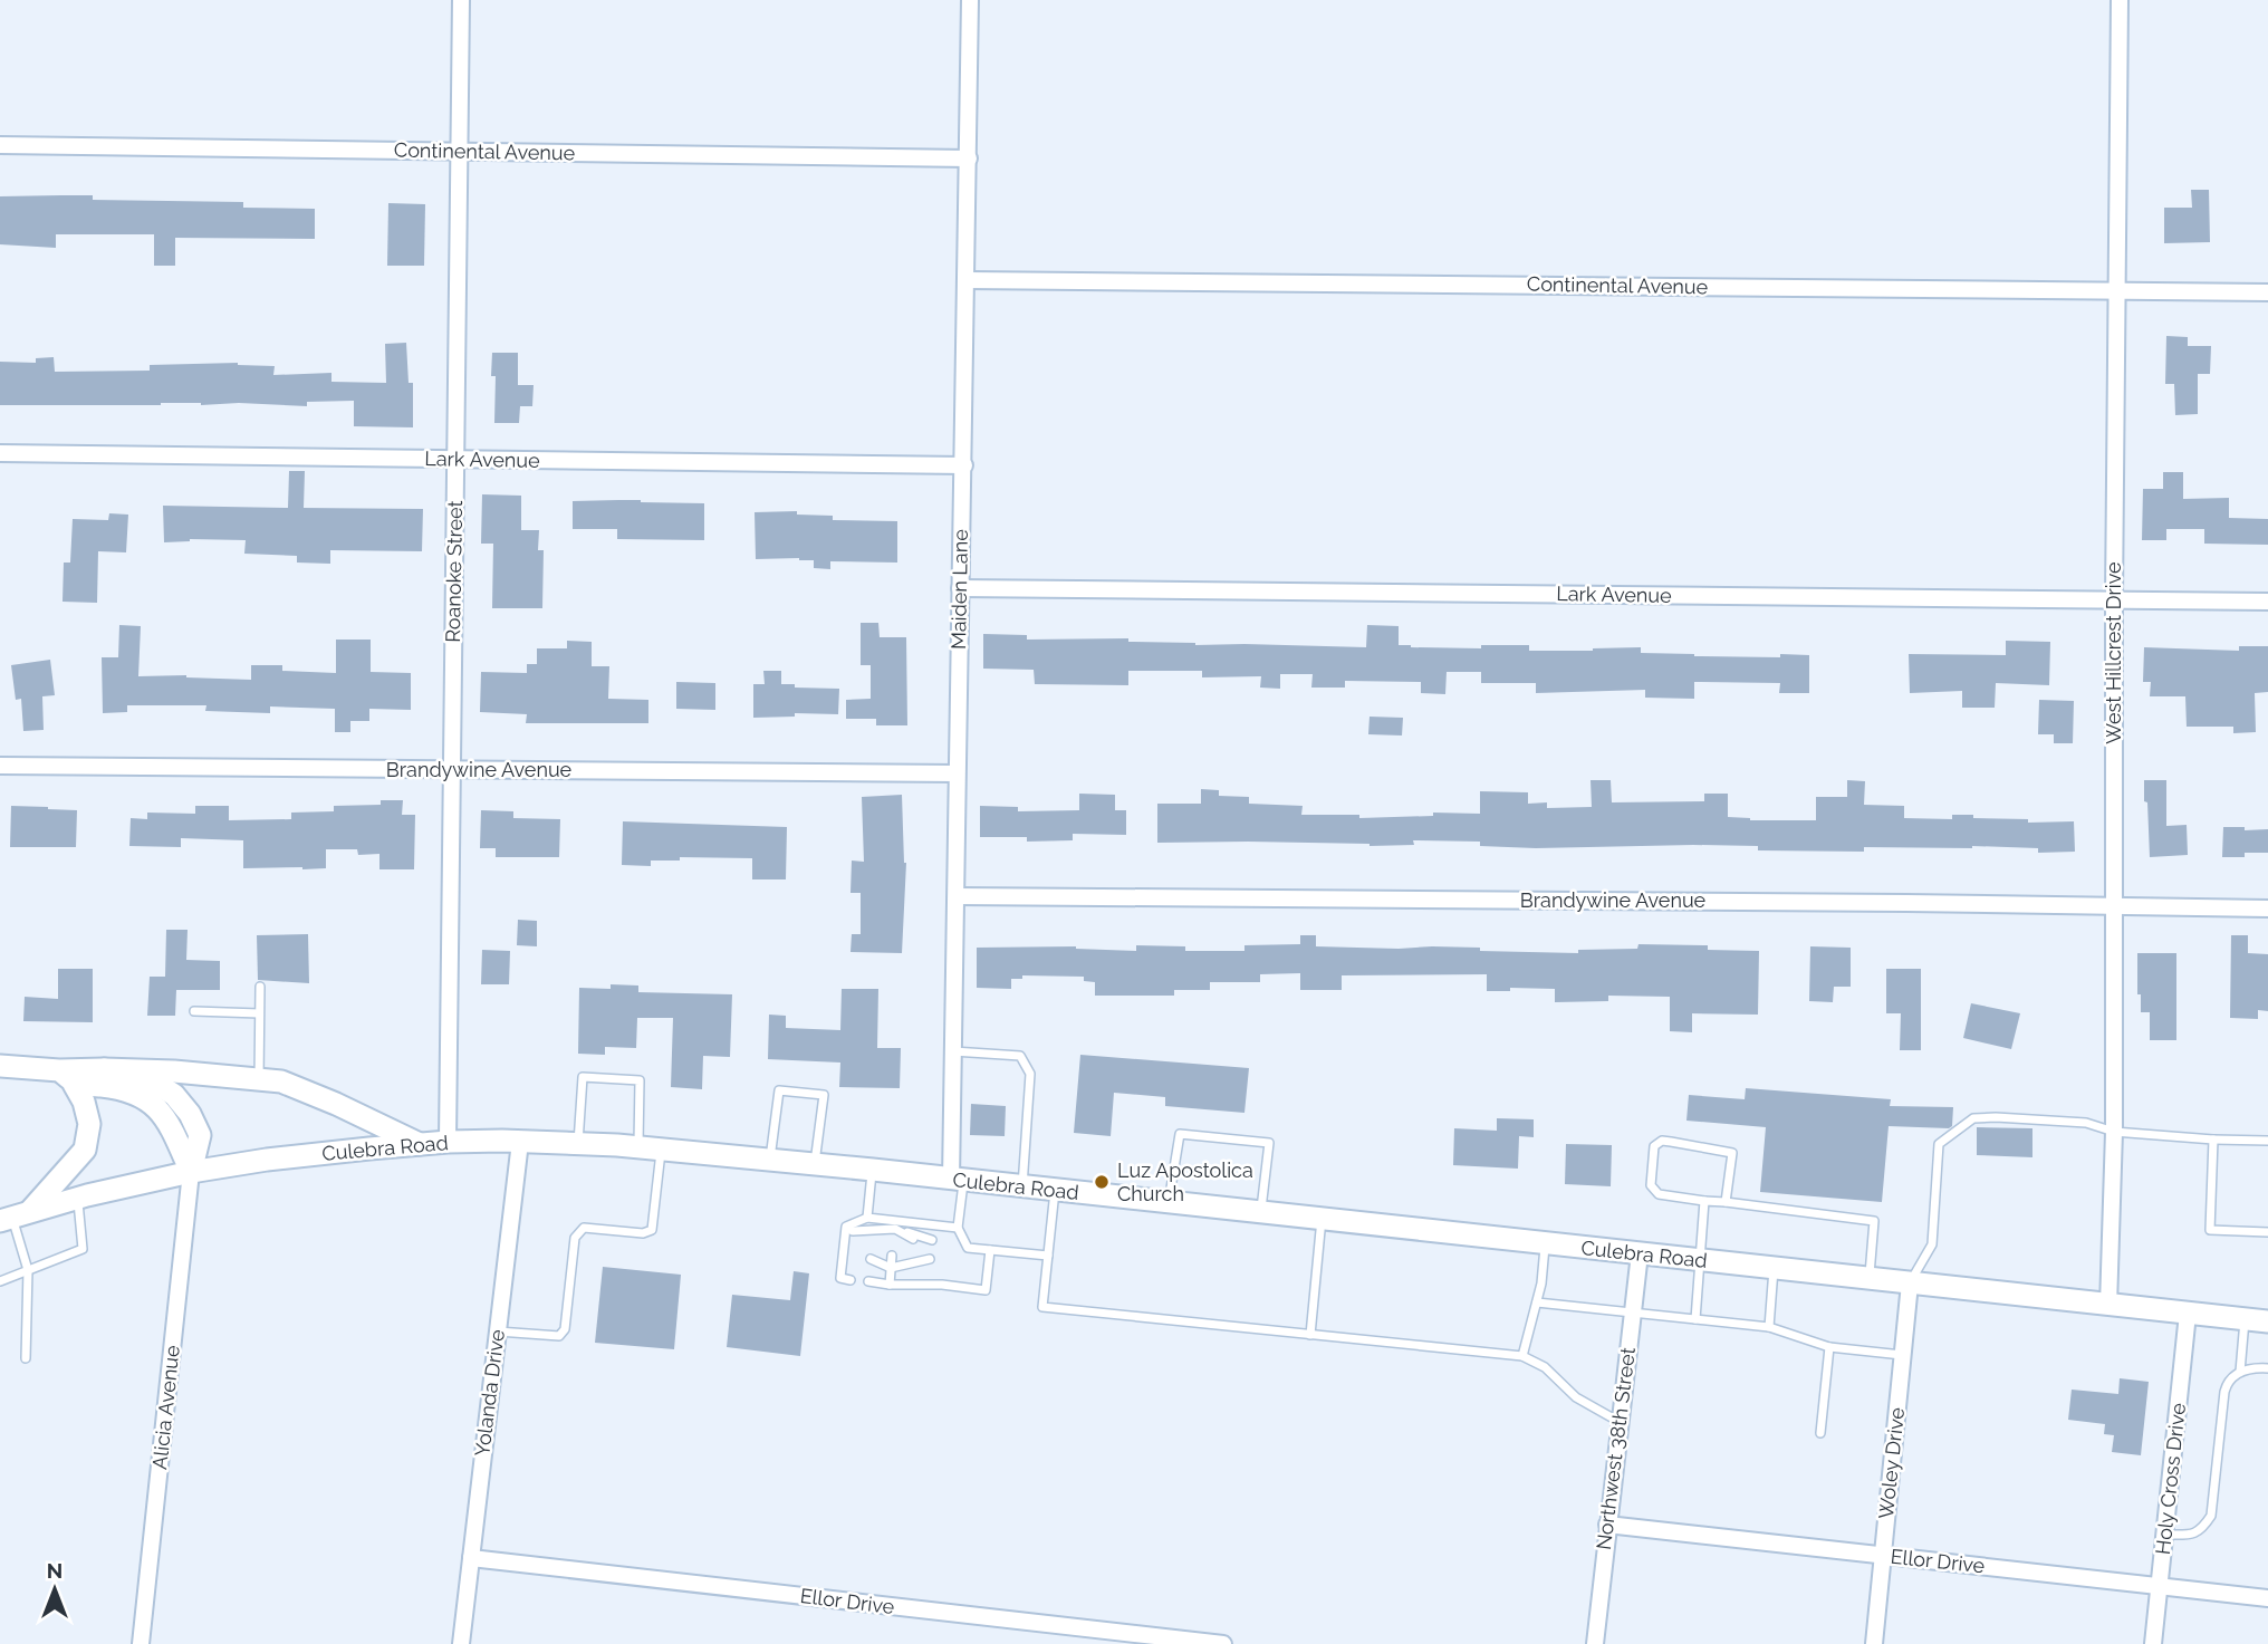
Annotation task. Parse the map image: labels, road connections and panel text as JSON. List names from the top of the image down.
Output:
{
  "streets": {
    "main road": ["Culebra Road"],
    "street": [
      "Continental Avenue",
      "Lark Avenue",
      "Roanoke Street",
      "Maiden Lane",
      "West Hillcrest Drive",
      "Brandywine Avenue",
      "Yolanda Drive",
      "Alicia Avenue",
      "Northwest 38th Street",
      "Woley Drive",
      "Holy Cross Drive",
      "Ellor Drive"
    ]
  },
  "crossings": [
    ["Continental Avenue", "Roanoke Street"],
    ["Continental Avenue", "Maiden Lane"],
    ["Continental Avenue", "West Hillcrest Drive"],
    ["Lark Avenue", "Roanoke Street"],
    ["Lark Avenue", "Maiden Lane"],
    ["Lark Avenue", "West Hillcrest Drive"],
    ["Roanoke Street", "Brandywine Avenue"],
    ["Roanoke Street", "Culebra Road"],
    ["Maiden Lane", "Brandywine Avenue"],
    ["Maiden Lane", "Culebra Road"],
    ["West Hillcrest Drive", "Brandywine Avenue"],
    ["West Hillcrest Drive", "Culebra Road"],
    ["Culebra Road", "Yolanda Drive"],
    ["Culebra Road", "Alicia Avenue"],
    ["Culebra Road", "Northwest 38th Street"],
    ["Culebra Road", "Woley Drive"],
    ["Culebra Road", "Holy Cross Drive"],
    ["Yolanda Drive", "Ellor Drive"],
    ["Northwest 38th Street", "Ellor Drive"],
    ["Woley Drive", "Ellor Drive"],
    ["Holy Cross Drive", "Ellor Drive"]
  ],
  "places": ["Luz Apostolica Church"],
  "north": "top"
}
